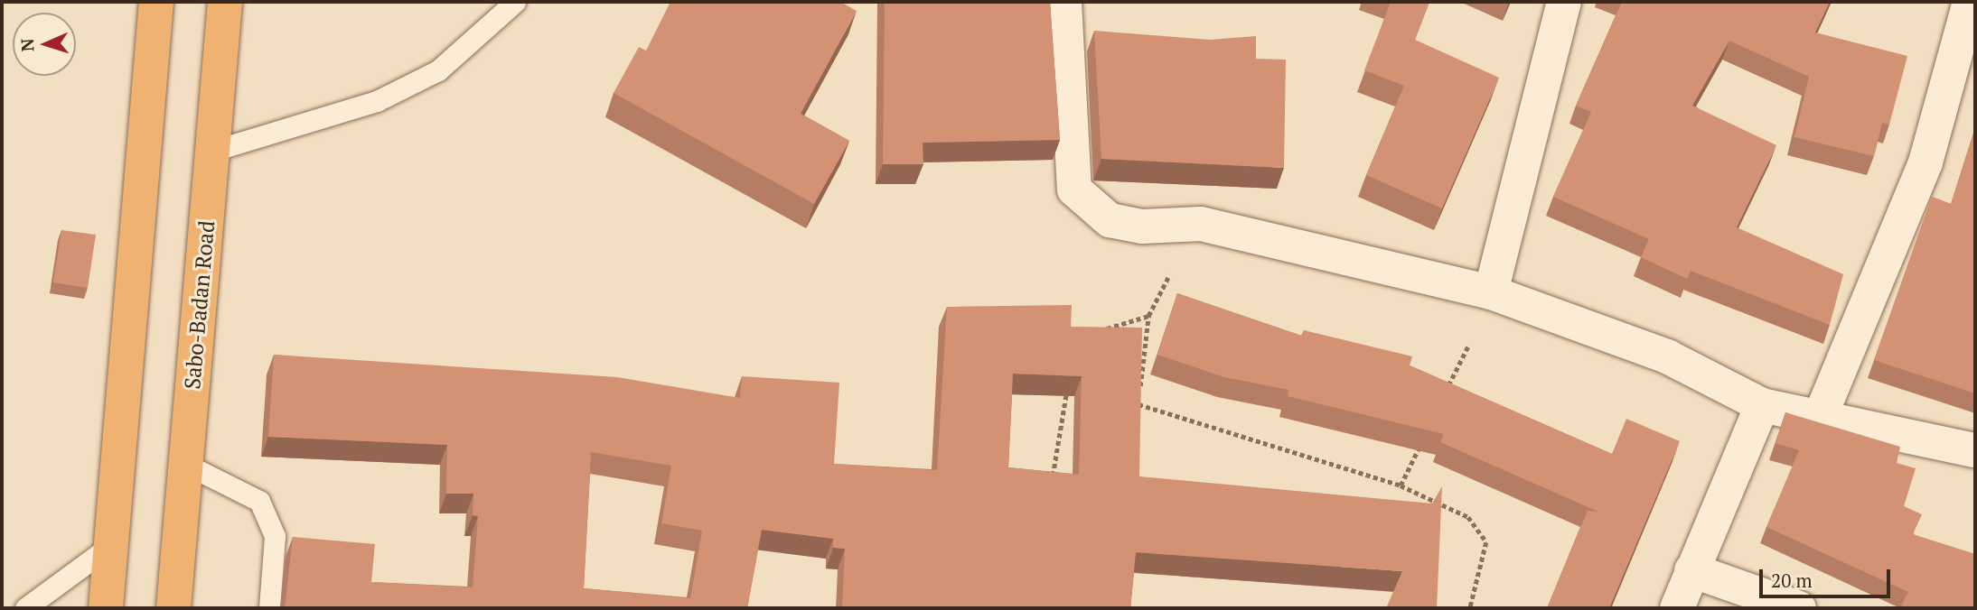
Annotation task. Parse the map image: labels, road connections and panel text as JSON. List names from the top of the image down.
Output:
{
  "streets": {
    "highway": ["Sabo-Badan Road"]
  },
  "scale_bar": "20 m",
  "north": "left"
}
